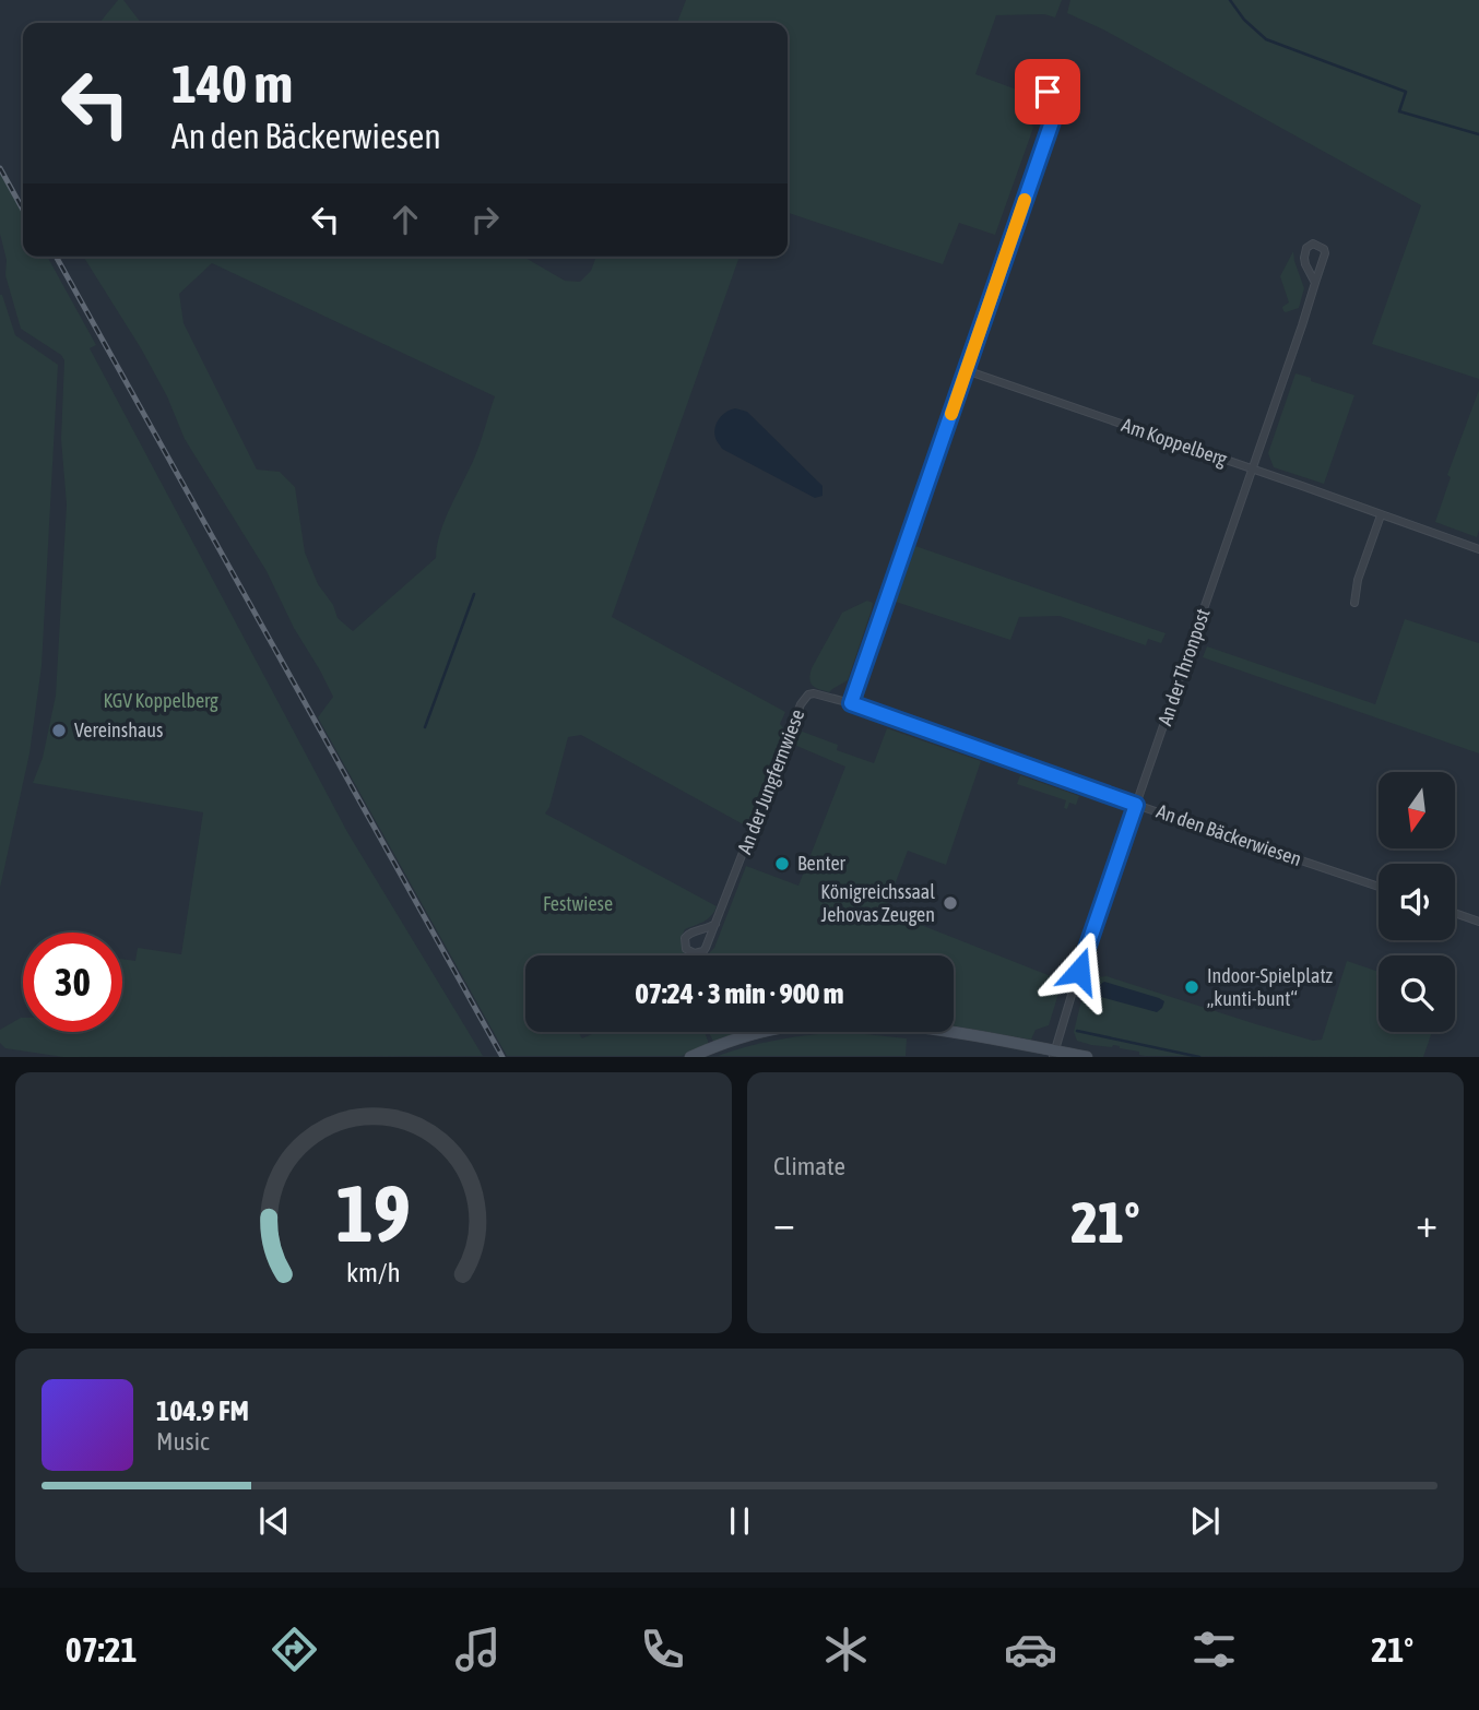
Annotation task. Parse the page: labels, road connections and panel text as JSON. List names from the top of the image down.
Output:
{
  "streets": {
    "street": [
      "Am Koppelberg",
      "An der Thronpost",
      "An der Jungfernwiese",
      "An den Bäckerwiesen"
    ]
  },
  "crossings": [
    ["Am Koppelberg", "An der Thronpost"],
    ["An der Thronpost", "An den Bäckerwiesen"],
    ["An der Jungfernwiese", "An den Bäckerwiesen"]
  ],
  "parks": ["KGV Koppelberg", "Festwiese"],
  "places": [
    "Vereinshaus",
    "Benter",
    "Königreichssaal Jehovas Zeugen",
    "Indoor-Spielplatz „kunti-bunt“"
  ],
  "north": "bottom",
  "page": {
    "turn": ["140 m", "An den Bäckerwiesen"],
    "limit": "30",
    "trip": "07:24 · 3 min · 900 m",
    "tile": "Climate",
    "heat": ["−", "21°", "+"],
    "song": ["104.9 FM", "Music"],
    "tabs": ["07:21", "21°"],
    "gauge": ["19", "km/h"]
  }
}
